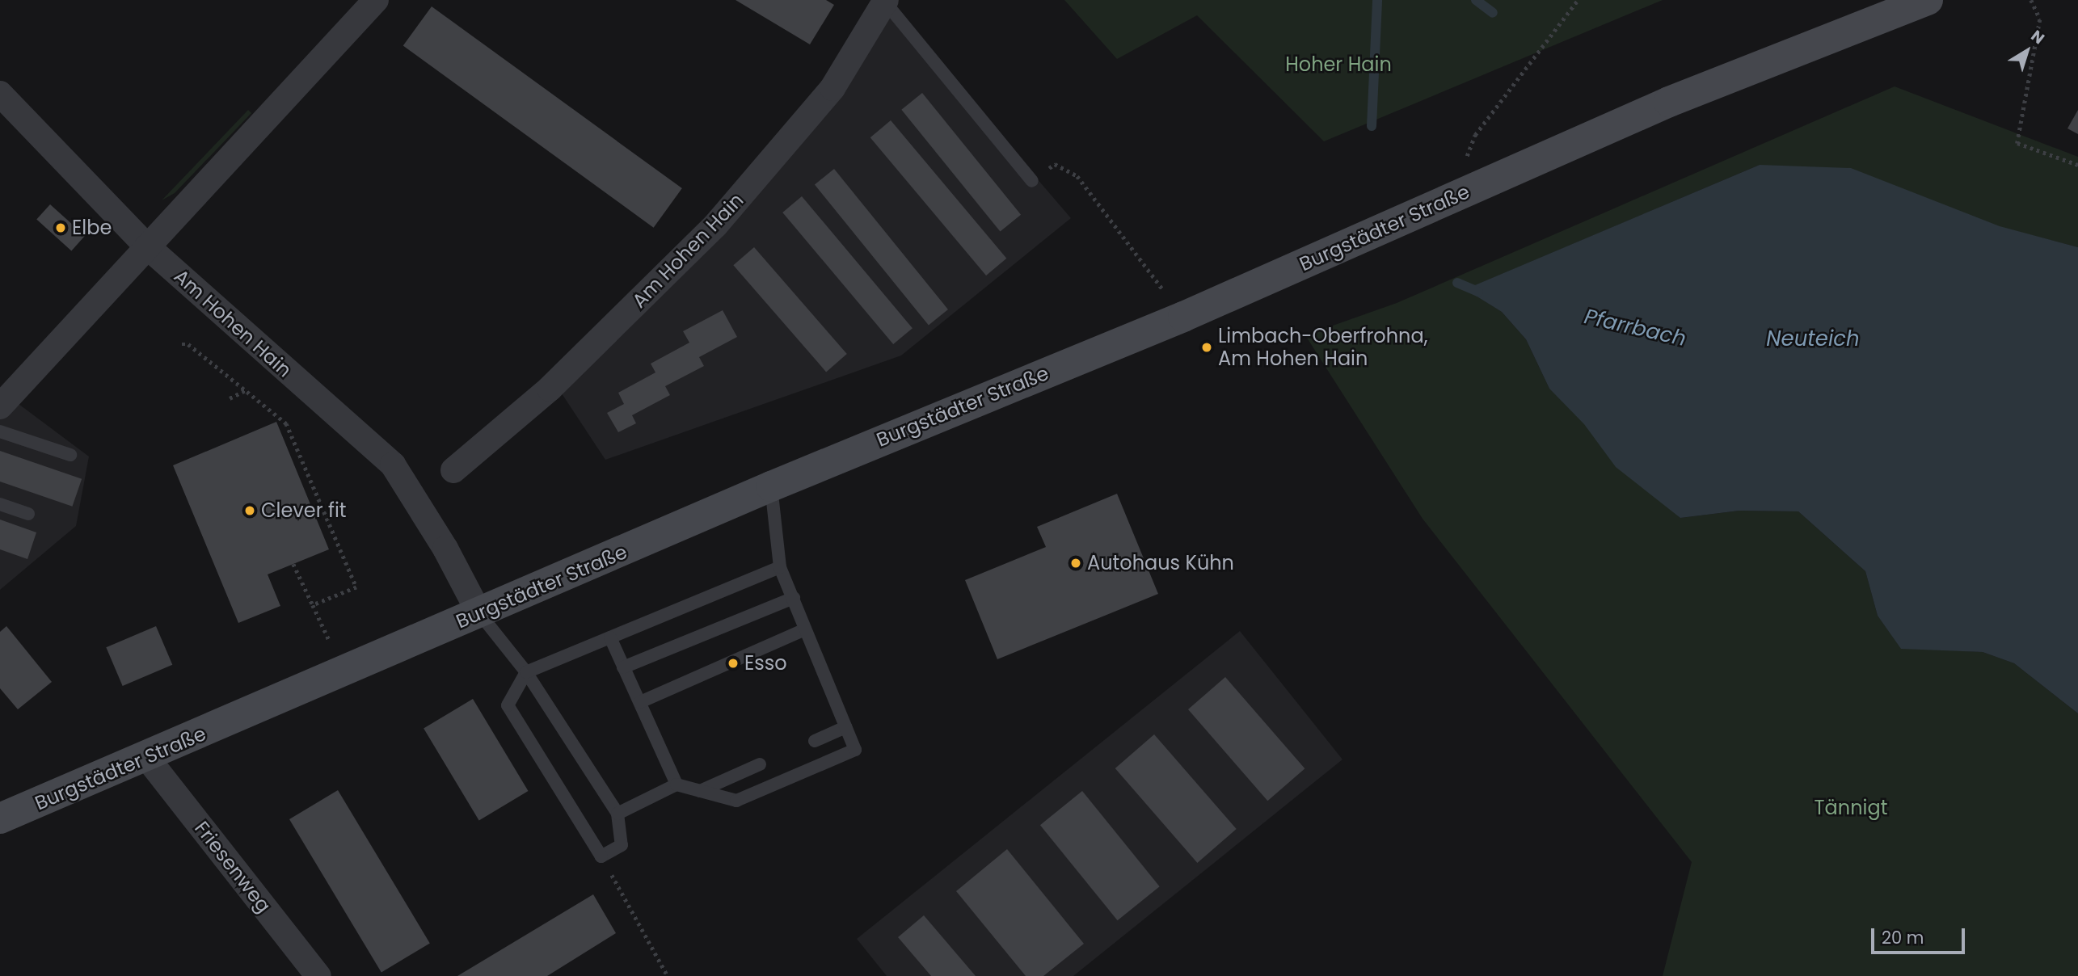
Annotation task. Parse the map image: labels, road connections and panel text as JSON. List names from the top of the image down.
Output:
{
  "streets": {
    "main road": ["Burgstädter Straße"],
    "street": ["Am Hohen Hain", "Friesenweg"]
  },
  "crossings": [
    ["Burgstädter Straße", "Am Hohen Hain"],
    ["Burgstädter Straße", "Friesenweg"]
  ],
  "water": ["Pfarrbach", "Neuteich"],
  "parks": ["Hoher Hain", "Tännigt"],
  "places": [
    "Elbe",
    "Limbach-Oberfrohna, Am Hohen Hain",
    "Clever fit",
    "Autohaus Kühn",
    "Esso"
  ],
  "scale_bar": "20 m",
  "north": "top right"
}
